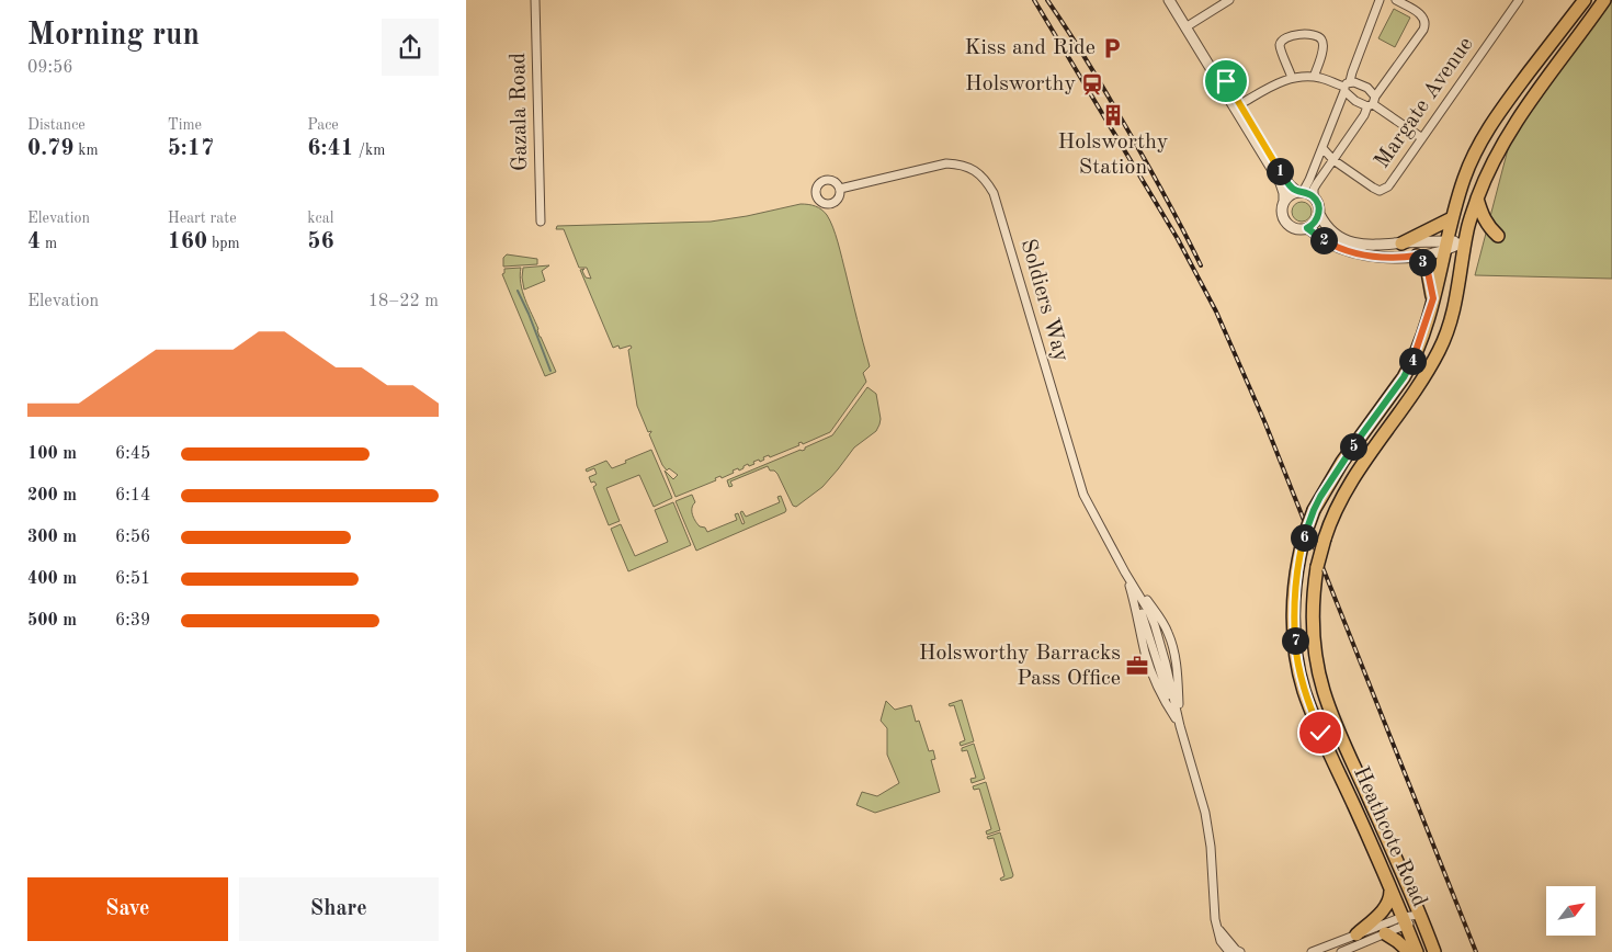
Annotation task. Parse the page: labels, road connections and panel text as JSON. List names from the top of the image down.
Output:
{
  "streets": {
    "main road": ["Heathcote Road"],
    "street": ["Margate Avenue", "Gazala Road", "Soldiers Way"]
  },
  "places": {
    "parking": ["Kiss and Ride"],
    "station": ["Holsworthy"],
    "building": ["Holsworthy Station"],
    "office": ["Holsworthy Barracks Pass Office"]
  },
  "north": "top right",
  "page": {
    "heading": ["Morning run", "09:56"],
    "stats": [
      ["Distance", "0.79 km"],
      ["Time", "5:17"],
      ["Pace", "6:41 /km"],
      ["Elevation", "4 m"],
      ["Heart rate", "160 bpm"],
      ["kcal", "56"]
    ],
    "pins": [
      "1",
      "2",
      "3",
      "4",
      "5",
      "6",
      "7"
    ],
    "chart": ["Elevation", "18–22 m"],
    "list": [
      {
        "name": "100 m",
        "note": "6:45"
      },
      {
        "name": "200 m",
        "note": "6:14"
      },
      {
        "name": "300 m",
        "note": "6:56"
      },
      {
        "name": "400 m",
        "note": "6:51"
      },
      {
        "name": "500 m",
        "note": "6:39"
      }
    ],
    "buttons": ["Save", "Share"]
  }
}
